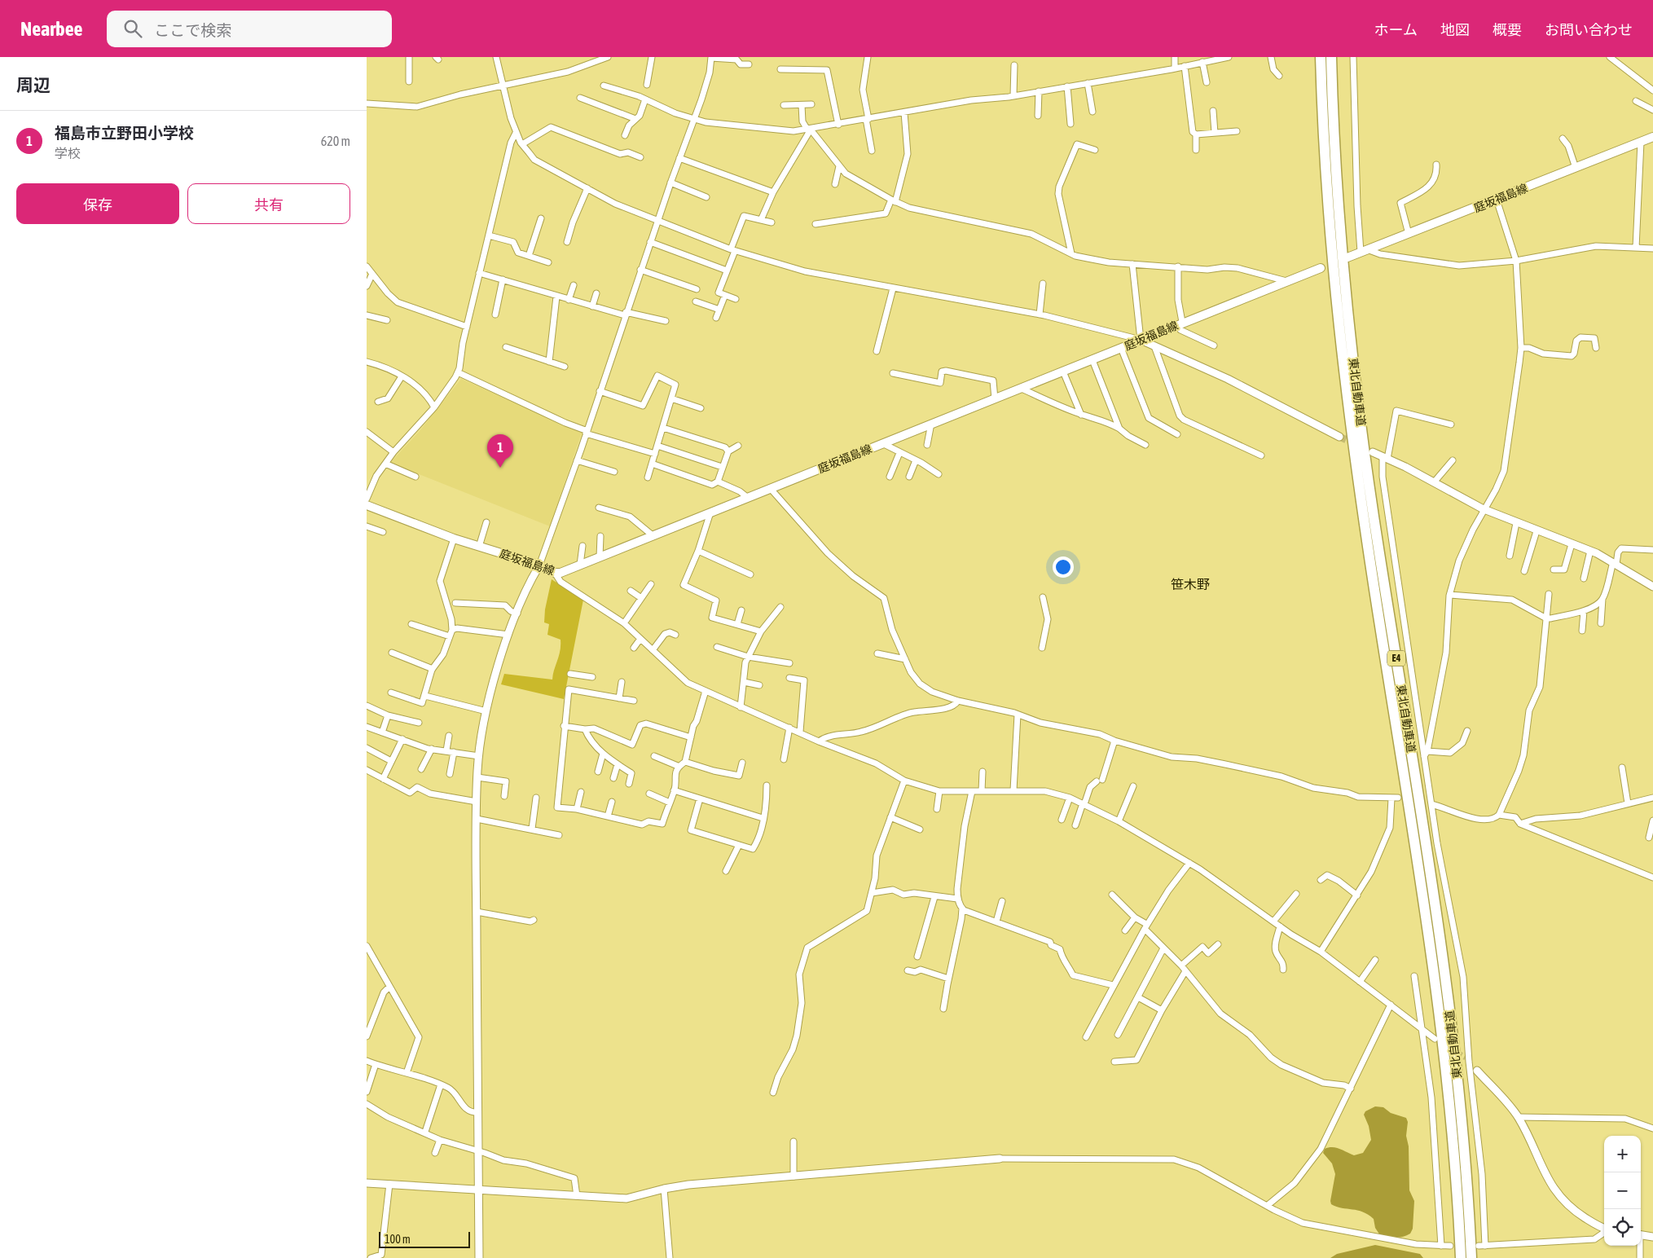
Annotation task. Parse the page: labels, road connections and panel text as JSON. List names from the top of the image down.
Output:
{
  "streets": {
    "highway": ["東北自動車道", "E4"],
    "main road": ["庭坂福島線"]
  },
  "districts": ["笹木野"],
  "scale_bar": "100 m",
  "page": {
    "header": "Nearbee",
    "search": "ここで検索",
    "nav": [
      "ホーム",
      "地図",
      "概要",
      "お問い合わせ"
    ],
    "heading": "周辺",
    "list": [
      {
        "mark": "1",
        "name": "福島市立野田小学校",
        "note": "学校",
        "value": "620 m"
      }
    ],
    "buttons": ["保存", "共有"],
    "pins": "1",
    "map_buttons": ["+", "−"],
    "scale": "100 m"
  }
}
